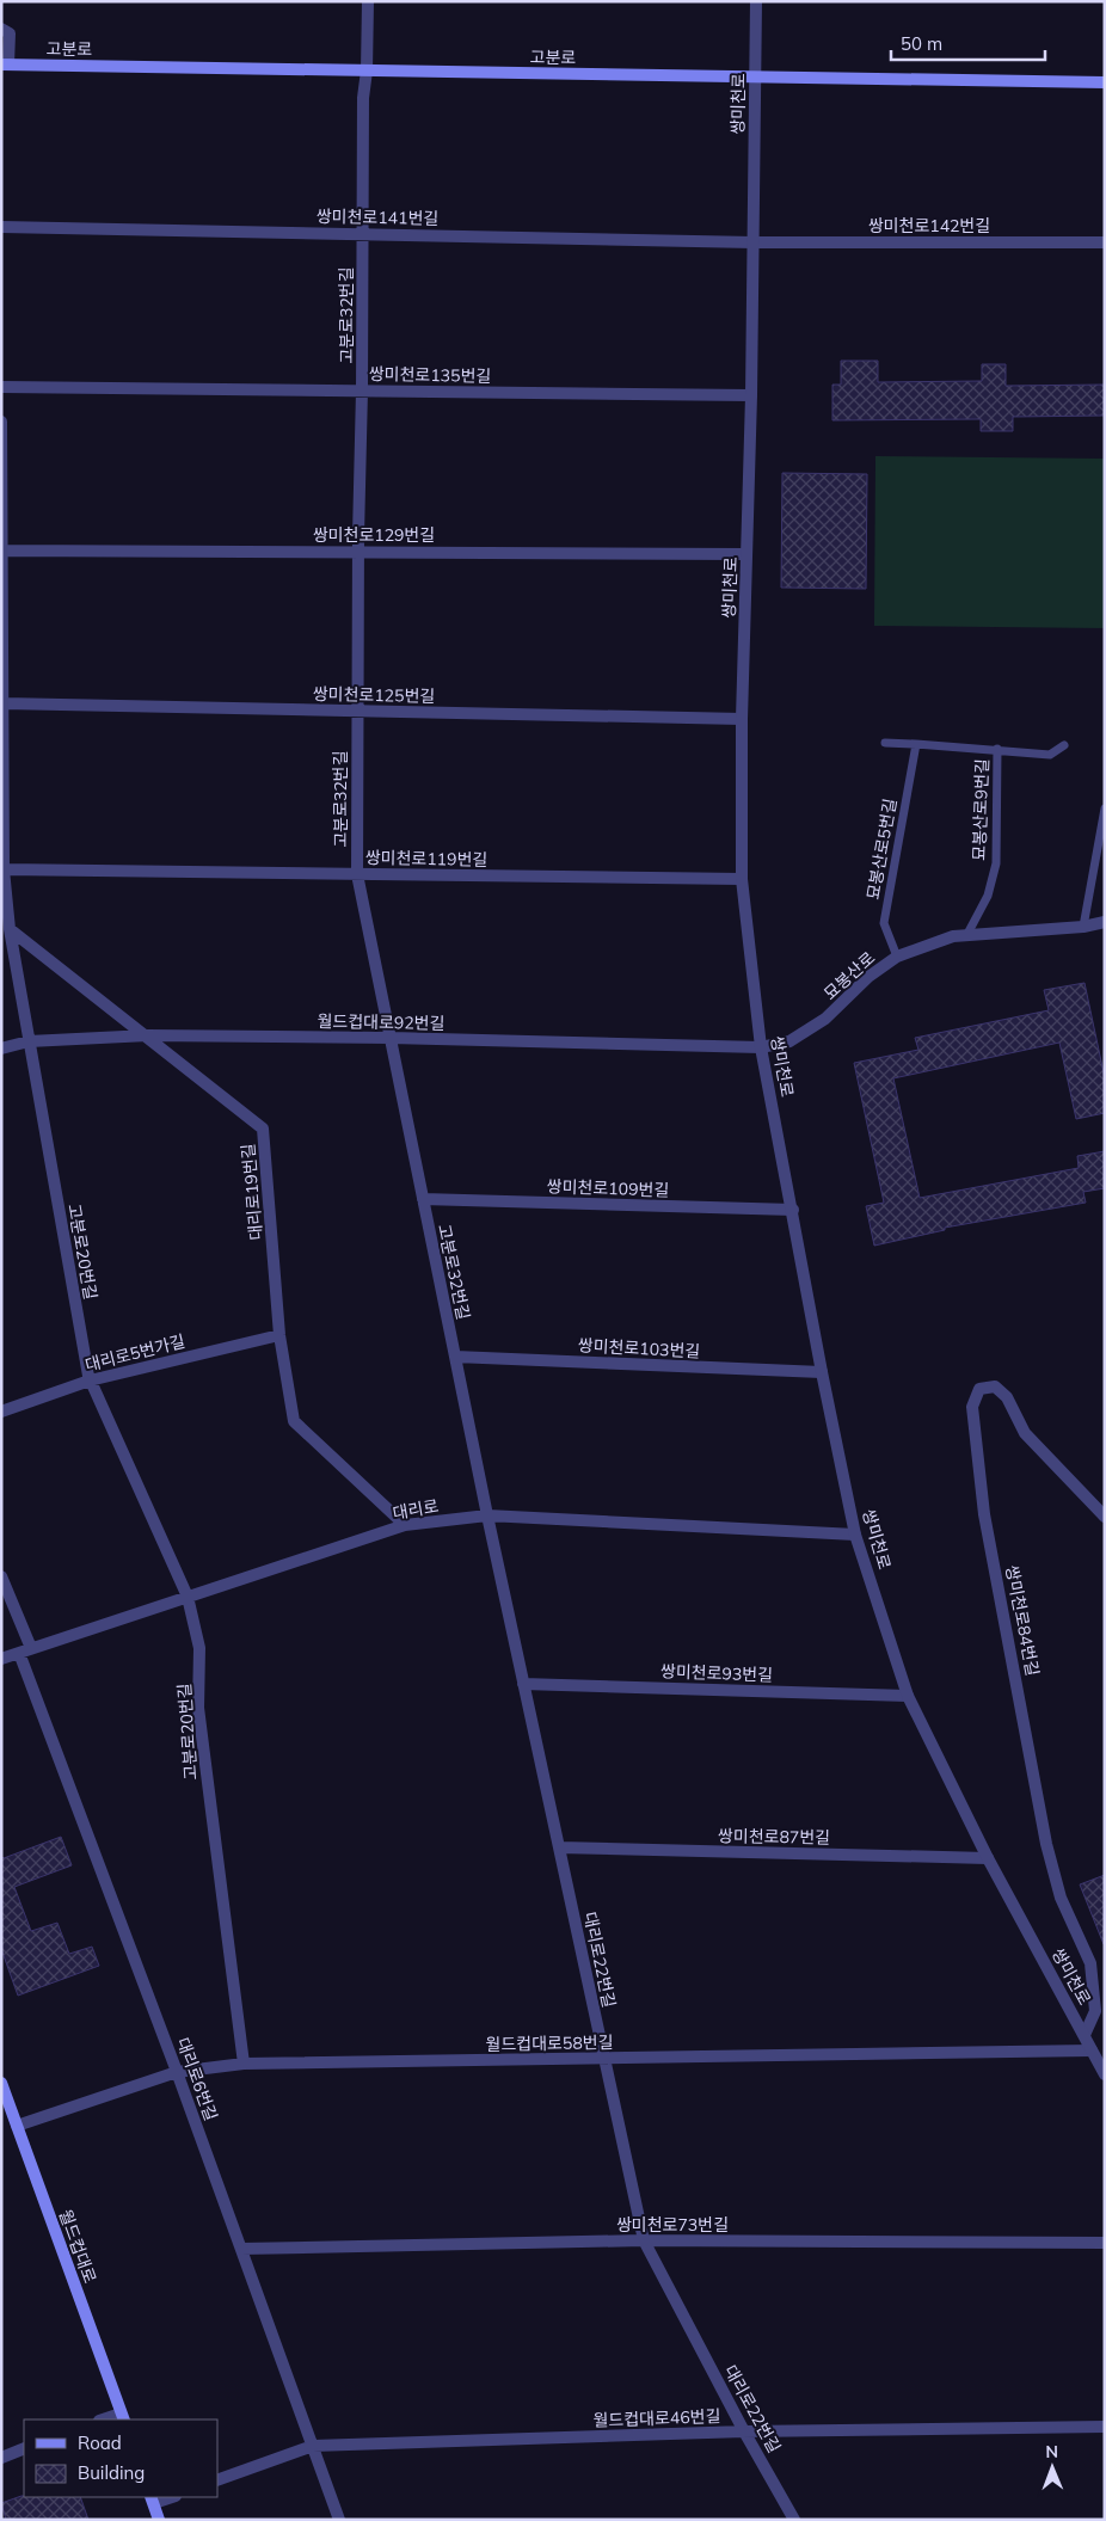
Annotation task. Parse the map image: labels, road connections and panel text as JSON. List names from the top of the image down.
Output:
{
  "streets": {
    "main road": ["고분로", "월드컵대로"],
    "street": [
      "쌍미천로",
      "쌍미천로141번길",
      "쌍미천로142번길",
      "고분로32번길",
      "쌍미천로135번길",
      "쌍미천로129번길",
      "쌍미천로125번길",
      "쌍미천로119번길",
      "묘봉산로",
      "월드컵대로92번길",
      "쌍미천로109번길",
      "대리로19번길",
      "고분로20번길",
      "쌍미천로103번길",
      "대리로5번가길",
      "대리로",
      "쌍미천로84번길",
      "쌍미천로93번길",
      "쌍미천로87번길",
      "대리로22번길",
      "월드컵대로58번길",
      "대리로6번길",
      "쌍미천로73번길",
      "월드컵대로46번길"
    ],
    "lane": ["묘봉산로9번길", "묘봉산로5번길"]
  },
  "crossings": [
    ["고분로", "쌍미천로"],
    ["고분로", "고분로32번길"],
    ["쌍미천로", "쌍미천로141번길"],
    ["쌍미천로", "쌍미천로142번길"],
    ["쌍미천로", "쌍미천로135번길"],
    ["쌍미천로", "쌍미천로129번길"],
    ["쌍미천로", "쌍미천로125번길"],
    ["쌍미천로", "쌍미천로119번길"],
    ["쌍미천로", "묘봉산로"],
    ["쌍미천로", "월드컵대로92번길"],
    ["쌍미천로", "쌍미천로109번길"],
    ["쌍미천로", "쌍미천로103번길"],
    ["쌍미천로", "대리로"],
    ["쌍미천로", "쌍미천로84번길"],
    ["쌍미천로", "쌍미천로93번길"],
    ["쌍미천로", "쌍미천로87번길"],
    ["쌍미천로", "월드컵대로58번길"],
    ["쌍미천로141번길", "쌍미천로142번길"],
    ["쌍미천로141번길", "고분로32번길"],
    ["고분로32번길", "쌍미천로135번길"],
    ["고분로32번길", "쌍미천로129번길"],
    ["고분로32번길", "쌍미천로125번길"],
    ["고분로32번길", "쌍미천로119번길"],
    ["고분로32번길", "월드컵대로92번길"],
    ["고분로32번길", "쌍미천로109번길"],
    ["고분로32번길", "쌍미천로103번길"],
    ["고분로32번길", "대리로"],
    ["고분로32번길", "대리로22번길"],
    ["쌍미천로129번길", "고분로20번길"],
    ["쌍미천로125번길", "고분로20번길"],
    ["묘봉산로9번길", "묘봉산로"],
    ["묘봉산로5번길", "묘봉산로"],
    ["쌍미천로119번길", "고분로20번길"],
    ["묘봉산로", "월드컵대로92번길"],
    ["월드컵대로92번길", "대리로19번길"],
    ["월드컵대로92번길", "고분로20번길"],
    ["대리로19번길", "고분로20번길"],
    ["대리로19번길", "대리로5번가길"],
    ["대리로19번길", "대리로"],
    ["고분로20번길", "대리로5번가길"],
    ["고분로20번길", "대리로"],
    ["고분로20번길", "월드컵대로58번길"],
    ["대리로", "대리로22번길"],
    ["대리로", "대리로6번길"],
    ["쌍미천로93번길", "대리로22번길"],
    ["쌍미천로87번길", "대리로22번길"],
    ["대리로22번길", "월드컵대로58번길"],
    ["대리로22번길", "쌍미천로73번길"],
    ["대리로22번길", "월드컵대로46번길"],
    ["월드컵대로58번길", "대리로6번길"],
    ["월드컵대로58번길", "월드컵대로"],
    ["대리로6번길", "쌍미천로73번길"],
    ["대리로6번길", "월드컵대로46번길"]
  ],
  "legend": ["Road", "Building"],
  "scale_bar": "50 m",
  "north": "top"
}
